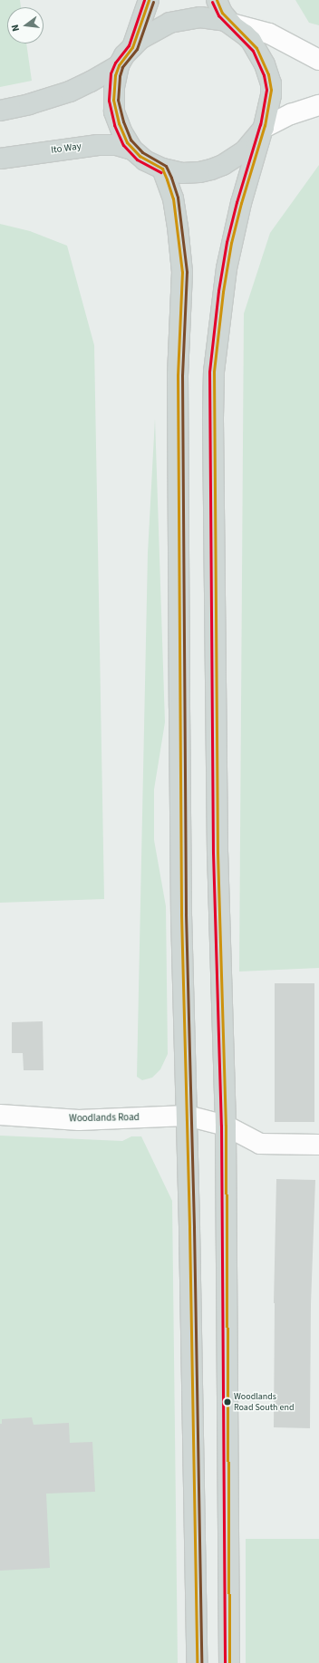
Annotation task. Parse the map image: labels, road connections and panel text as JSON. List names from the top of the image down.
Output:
{
  "streets": {
    "main road": ["Ito Way"],
    "street": ["Woodlands Road"]
  },
  "places": ["Woodlands Road South end"],
  "north": "left"
}
